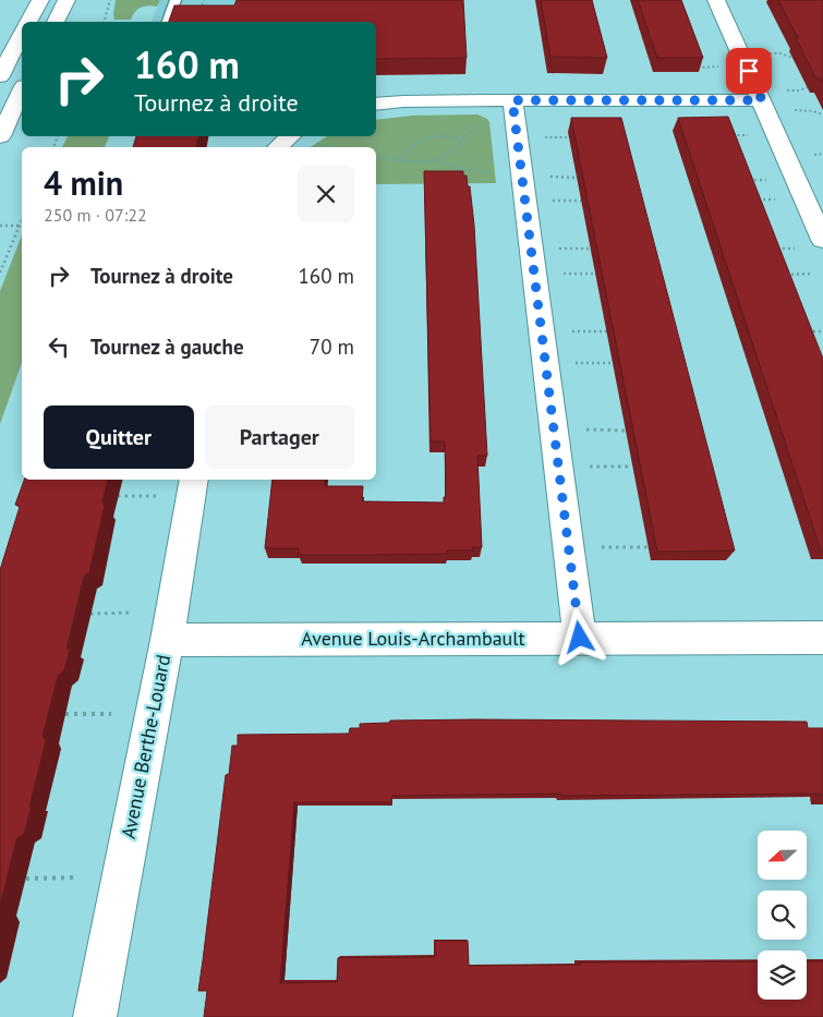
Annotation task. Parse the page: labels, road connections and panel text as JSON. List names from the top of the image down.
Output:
{
  "streets": {
    "street": ["Avenue Louis-Archambault", "Avenue Berthe-Louard"]
  },
  "crossings": [
    ["Avenue Louis-Archambault", "Avenue Berthe-Louard"]
  ],
  "north": "left",
  "page": {
    "turn": ["160 m", "Tournez à droite"],
    "heading": ["4 min", "250 m · 07:22"],
    "list": [
      {
        "name": "Tournez à droite",
        "value": "160 m"
      },
      {
        "name": "Tournez à gauche",
        "value": "70 m"
      }
    ],
    "buttons": ["Quitter", "Partager"]
  }
}
